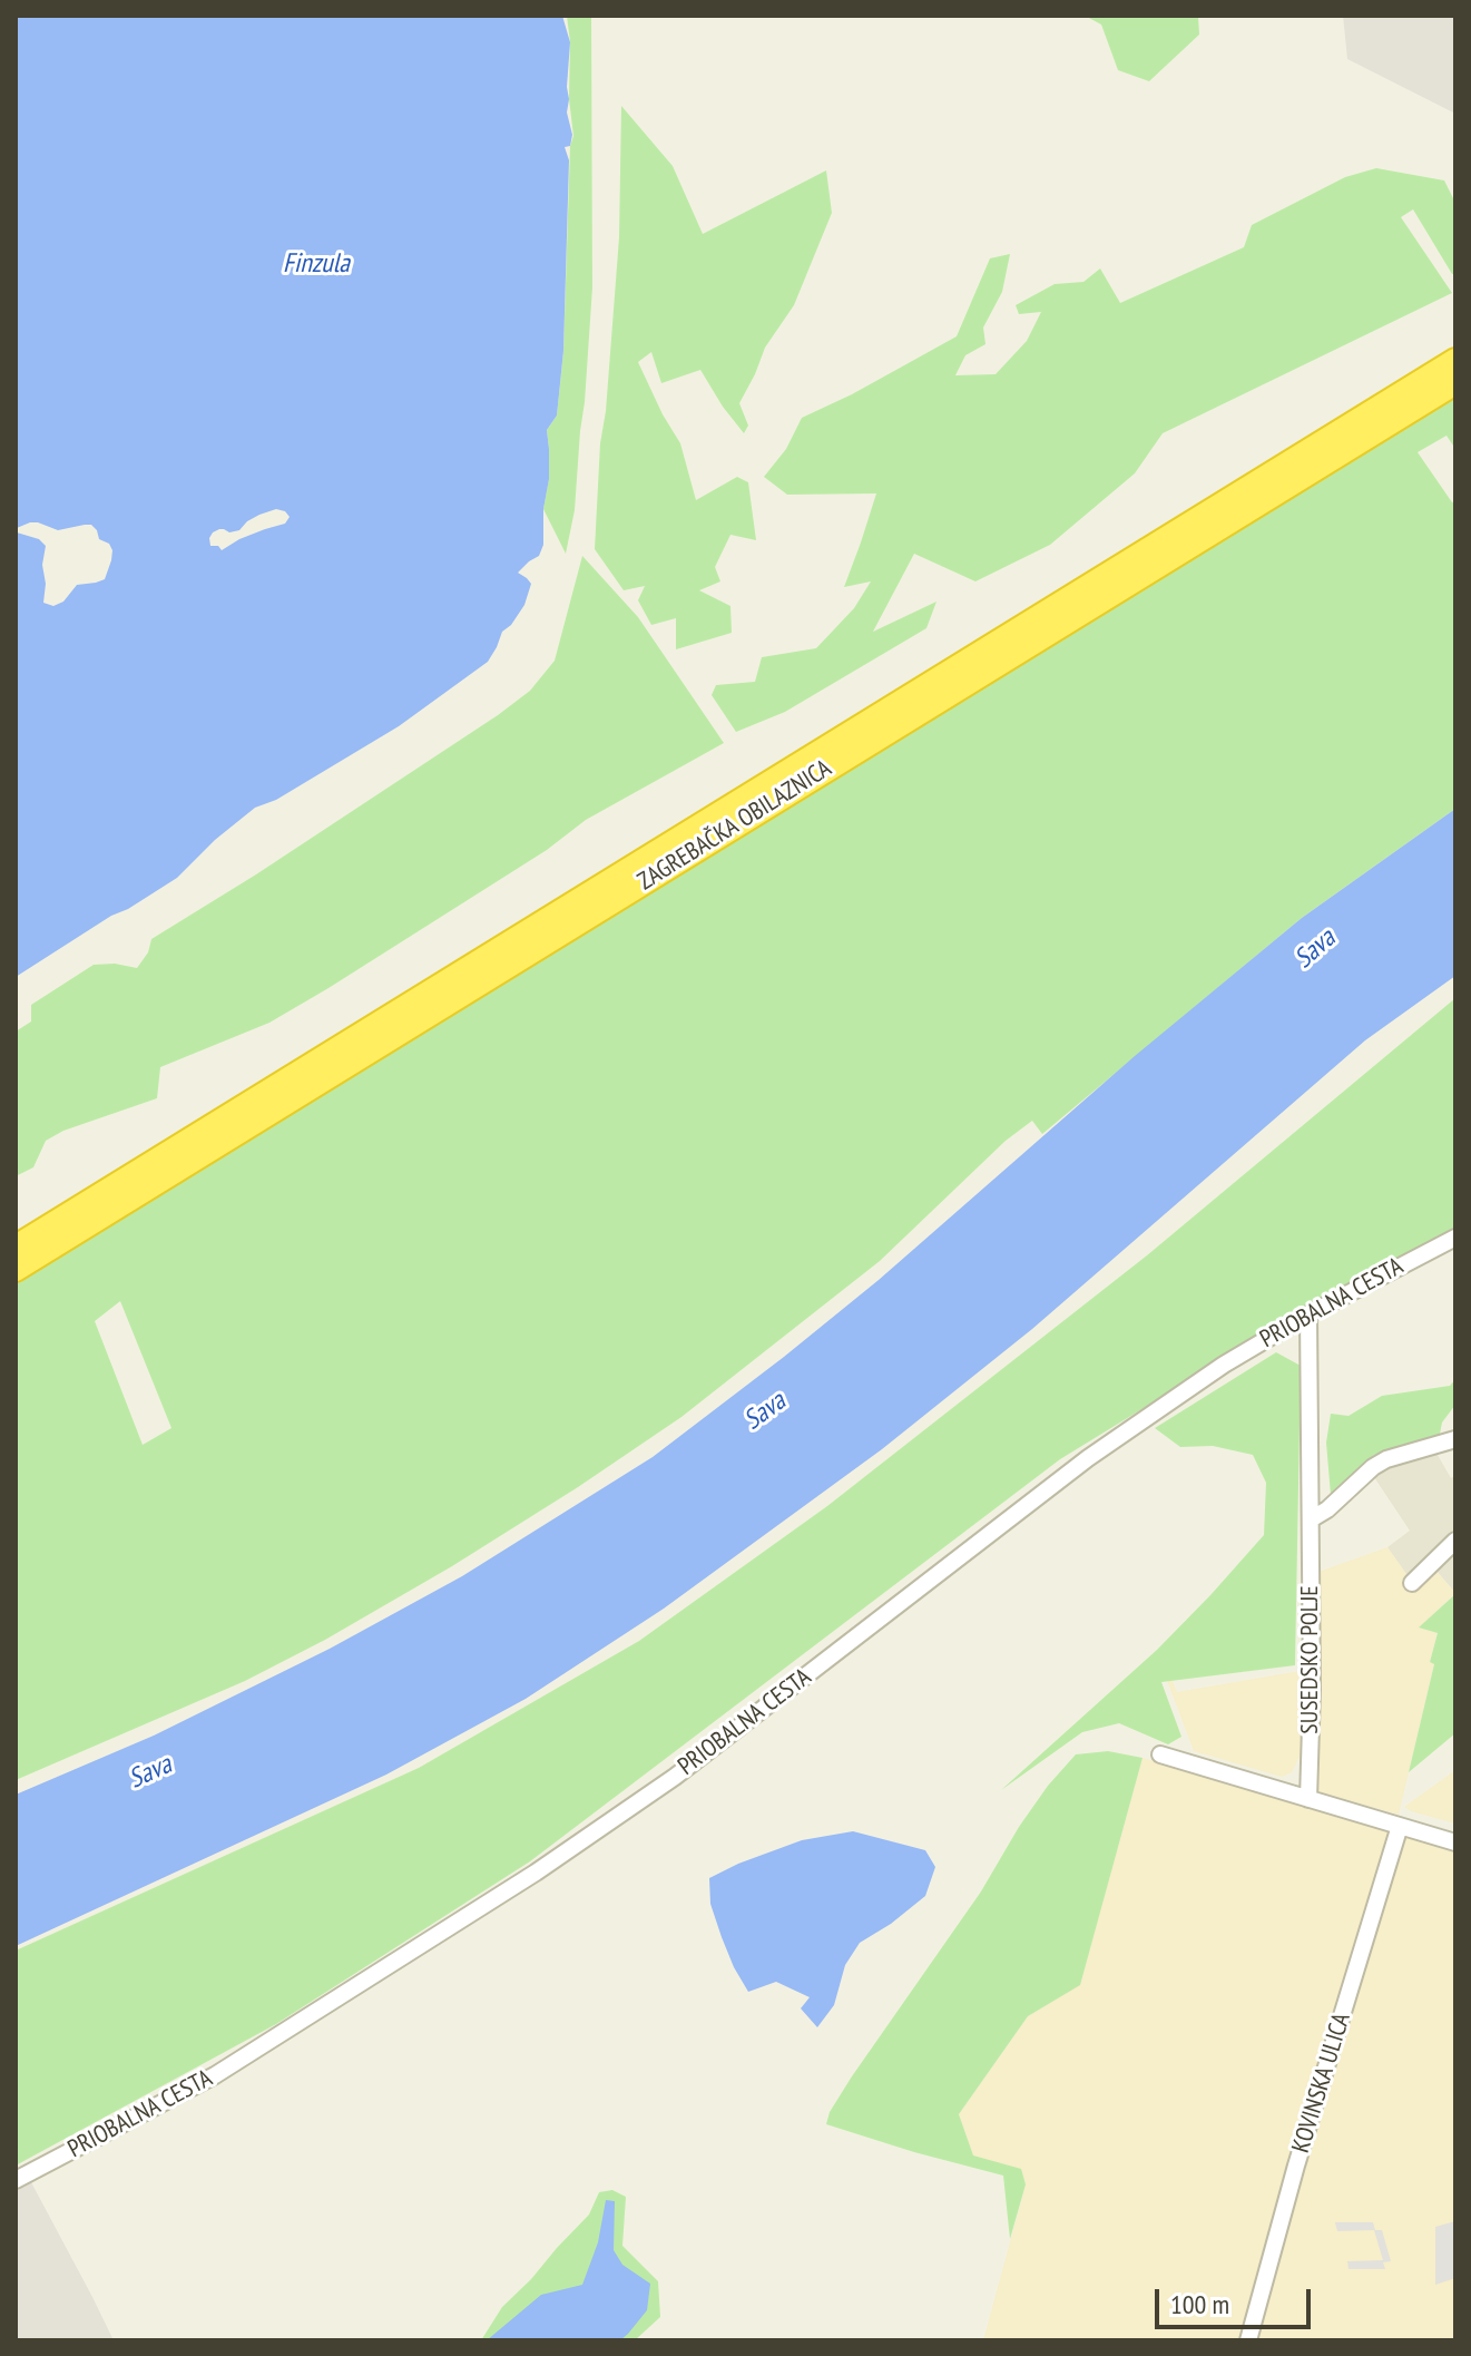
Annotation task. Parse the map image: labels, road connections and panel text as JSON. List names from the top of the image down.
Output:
{
  "streets": {
    "highway": ["ZAGREBAČKA OBILAZNICA"],
    "street": ["PRIOBALNA CESTA", "SUSEDSKO POLJE", "KOVINSKA ULICA"]
  },
  "crossings": [
    ["PRIOBALNA CESTA", "SUSEDSKO POLJE"]
  ],
  "water": ["Finzula", "Sava"],
  "scale_bar": "100 m"
}
